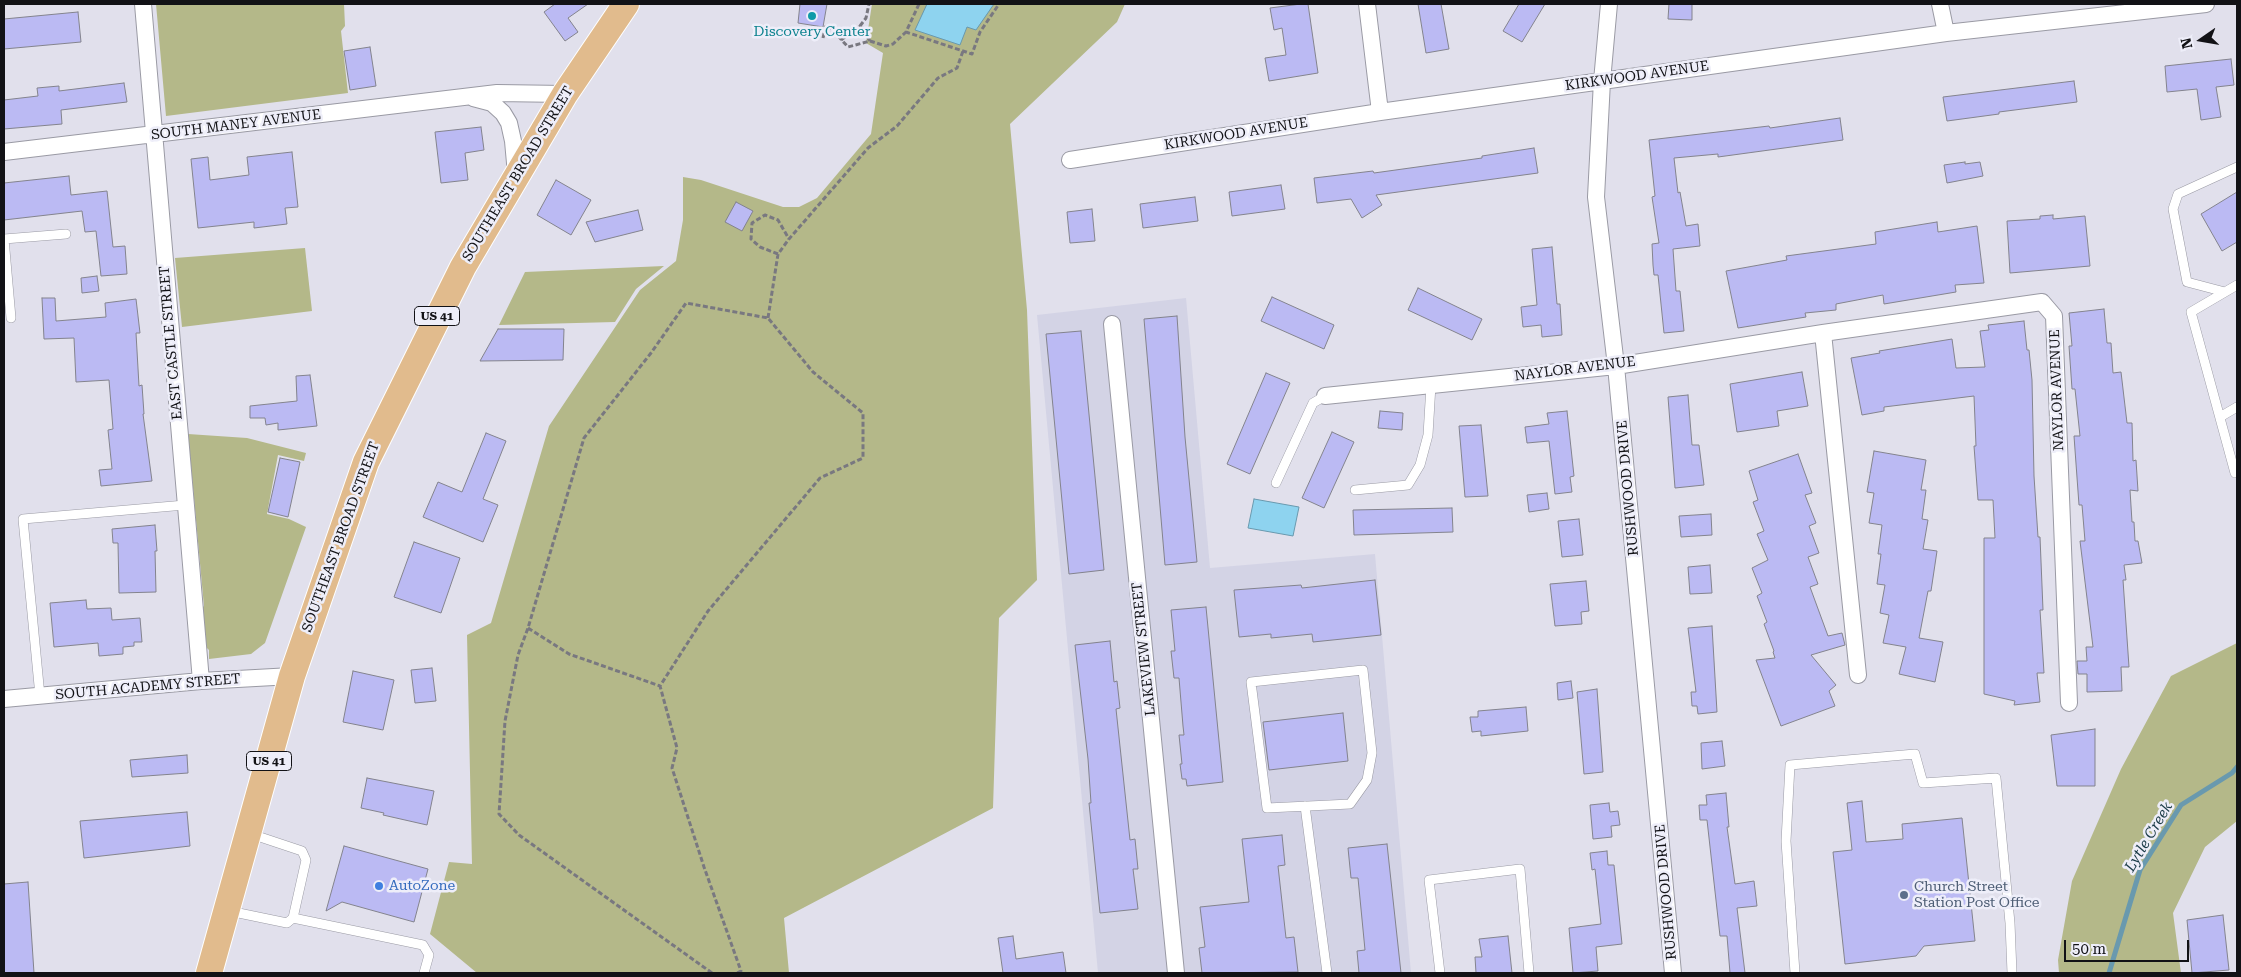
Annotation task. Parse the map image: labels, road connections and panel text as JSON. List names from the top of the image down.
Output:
{
  "streets": {
    "main road": ["SOUTHEAST BROAD STREET", "US 41"],
    "street": [
      "KIRKWOOD AVENUE",
      "SOUTH MANEY AVENUE",
      "EAST CASTLE STREET",
      "NAYLOR AVENUE",
      "RUSHWOOD DRIVE",
      "LAKEVIEW STREET",
      "SOUTH ACADEMY STREET"
    ]
  },
  "crossings": [
    ["KIRKWOOD AVENUE", "RUSHWOOD DRIVE"],
    ["SOUTH MANEY AVENUE", "SOUTHEAST BROAD STREET"],
    ["SOUTH MANEY AVENUE", "EAST CASTLE STREET"],
    ["SOUTHEAST BROAD STREET", "SOUTH ACADEMY STREET"],
    ["EAST CASTLE STREET", "SOUTH ACADEMY STREET"],
    ["NAYLOR AVENUE", "RUSHWOOD DRIVE"]
  ],
  "water": ["Lytle Creek"],
  "places": ["Discovery Center", "AutoZone", "Church Street Station Post Office"],
  "scale_bar": "50 m",
  "north": "left"
}
